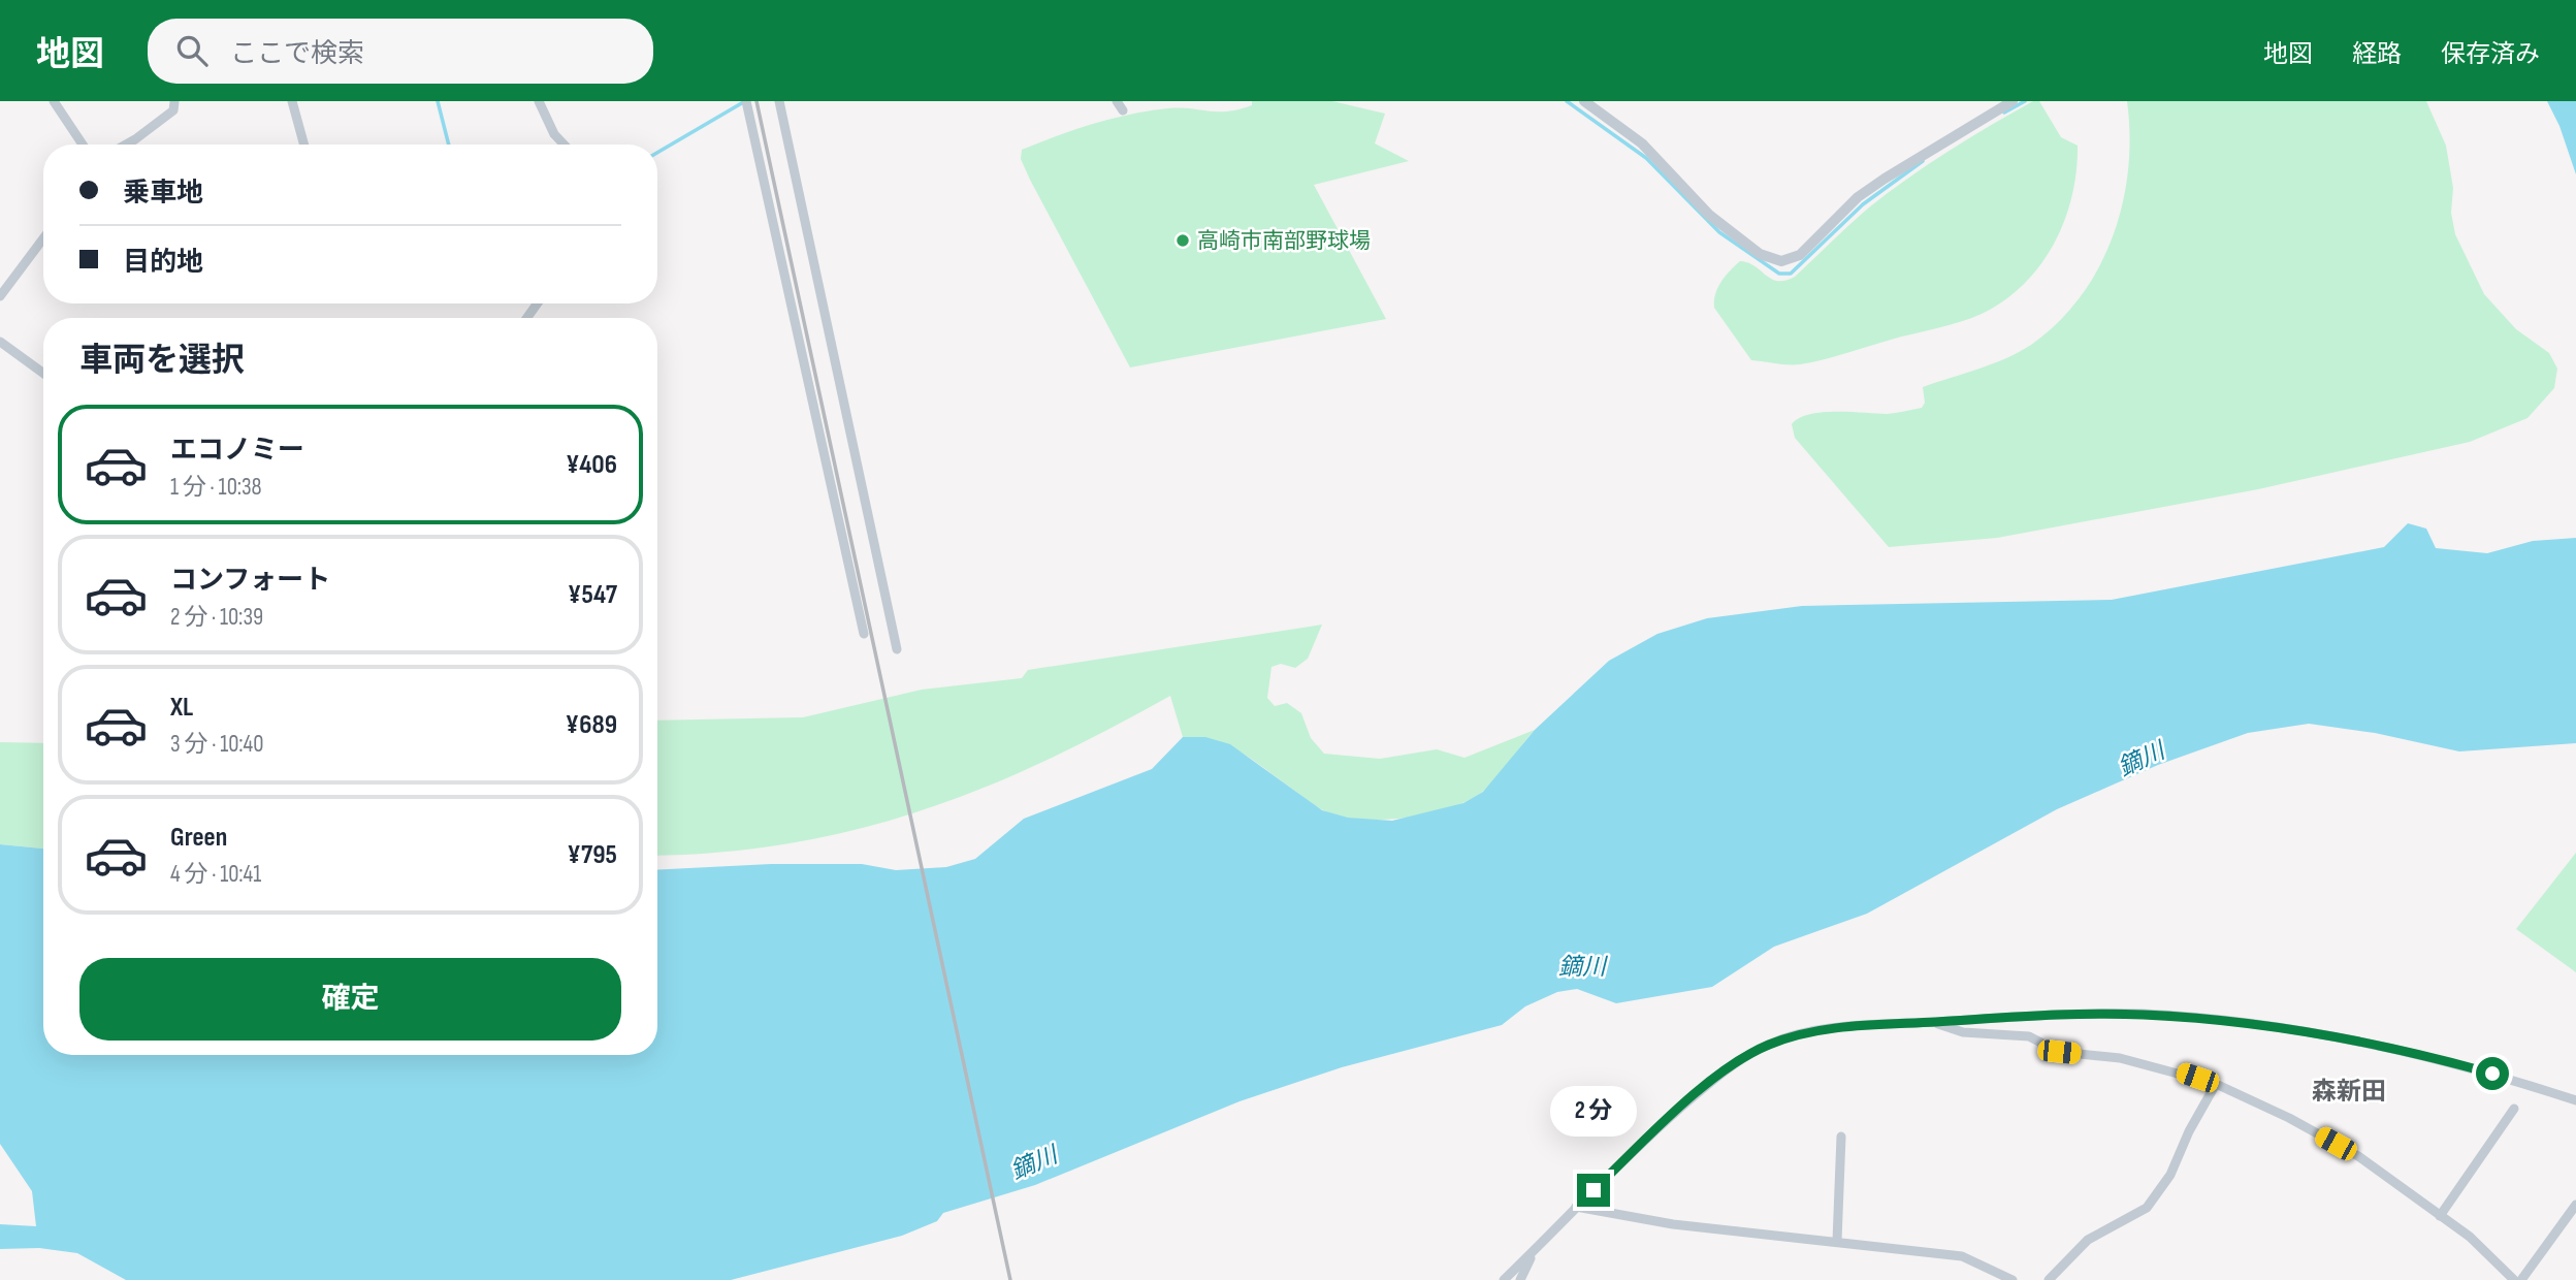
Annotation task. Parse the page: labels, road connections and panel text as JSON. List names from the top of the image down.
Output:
{
  "districts": ["森新田"],
  "water": ["鏑川"],
  "places": ["高崎市南部野球場"],
  "page": {
    "header": "地図",
    "search": "ここで検索",
    "nav": ["地図", "経路", "保存済み"],
    "banner": ["乗車地", "目的地"],
    "heading": "車両を選択",
    "list": [
      {
        "name": "エコノミー",
        "note": "1 分 · 10:38",
        "value": "¥406"
      },
      {
        "name": "コンフォート",
        "note": "2 分 · 10:39",
        "value": "¥547"
      },
      {
        "name": "XL",
        "note": "3 分 · 10:40",
        "value": "¥689"
      },
      {
        "name": "Green",
        "note": "4 分 · 10:41",
        "value": "¥795"
      }
    ],
    "buttons": "確定",
    "bubble": "2 分"
  }
}
